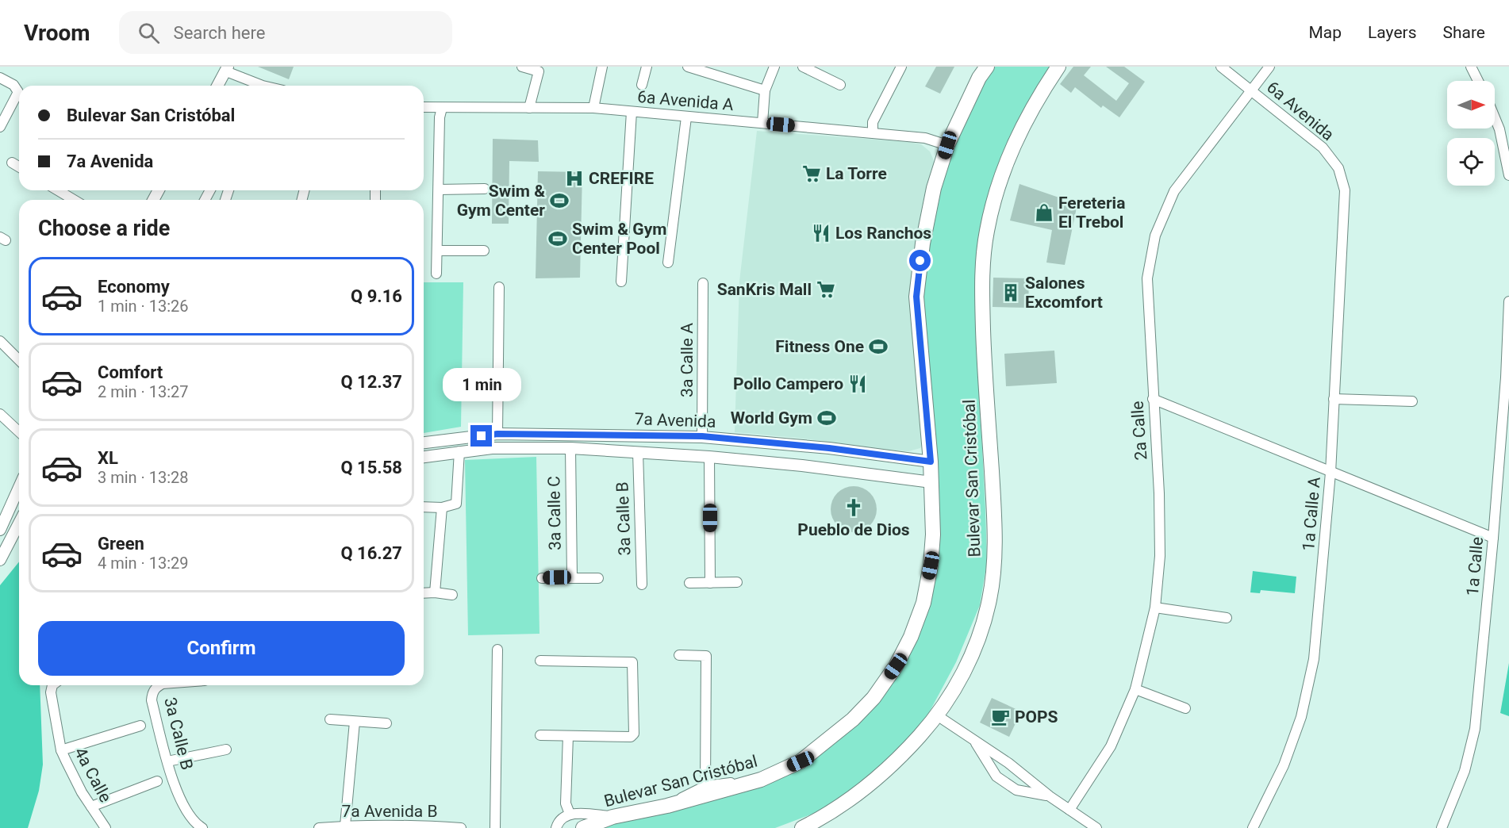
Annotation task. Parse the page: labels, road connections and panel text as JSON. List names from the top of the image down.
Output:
{
  "streets": {
    "main road": ["Bulevar San Cristóbal"],
    "street": [
      "6a Avenida A",
      "6a Avenida",
      "3a Calle A",
      "7a Avenida",
      "2a Calle",
      "3a Calle C",
      "1a Calle A",
      "3a Calle B",
      "1a Calle",
      "4a Calle",
      "7a Avenida B"
    ]
  },
  "crossings": [
    ["6a Avenida A", "Bulevar San Cristóbal"],
    ["6a Avenida", "2a Calle"],
    ["6a Avenida", "1a Calle A"],
    ["3a Calle A", "7a Avenida"],
    ["7a Avenida", "Bulevar San Cristóbal"],
    ["7a Avenida", "3a Calle C"],
    ["7a Avenida", "3a Calle B"]
  ],
  "places": {
    "supermarket": ["La Torre", "SanKris Mall"],
    "hospital": ["CREFIRE"],
    "sports": [
      "Swim & Gym Center",
      "Swim & Gym Center Pool",
      "Fitness One",
      "World Gym"
    ],
    "shop": ["Fereteria El Trebol"],
    "restaurant": ["Los Ranchos", "Pollo Campero"],
    "building": ["Salones Excomfort"],
    "church": ["Pueblo de Dios"],
    "cafe": ["POPS"]
  },
  "north": "right",
  "page": {
    "header": "Vroom",
    "search": "Search here",
    "nav": ["Map", "Layers", "Share"],
    "banner": ["Bulevar San Cristóbal", "7a Avenida"],
    "heading": "Choose a ride",
    "list": [
      {
        "name": "Economy",
        "note": "1 min · 13:26",
        "value": "Q 9.16"
      },
      {
        "name": "Comfort",
        "note": "2 min · 13:27",
        "value": "Q 12.37"
      },
      {
        "name": "XL",
        "note": "3 min · 13:28",
        "value": "Q 15.58"
      },
      {
        "name": "Green",
        "note": "4 min · 13:29",
        "value": "Q 16.27"
      }
    ],
    "bubble": "1 min",
    "buttons": "Confirm"
  }
}
